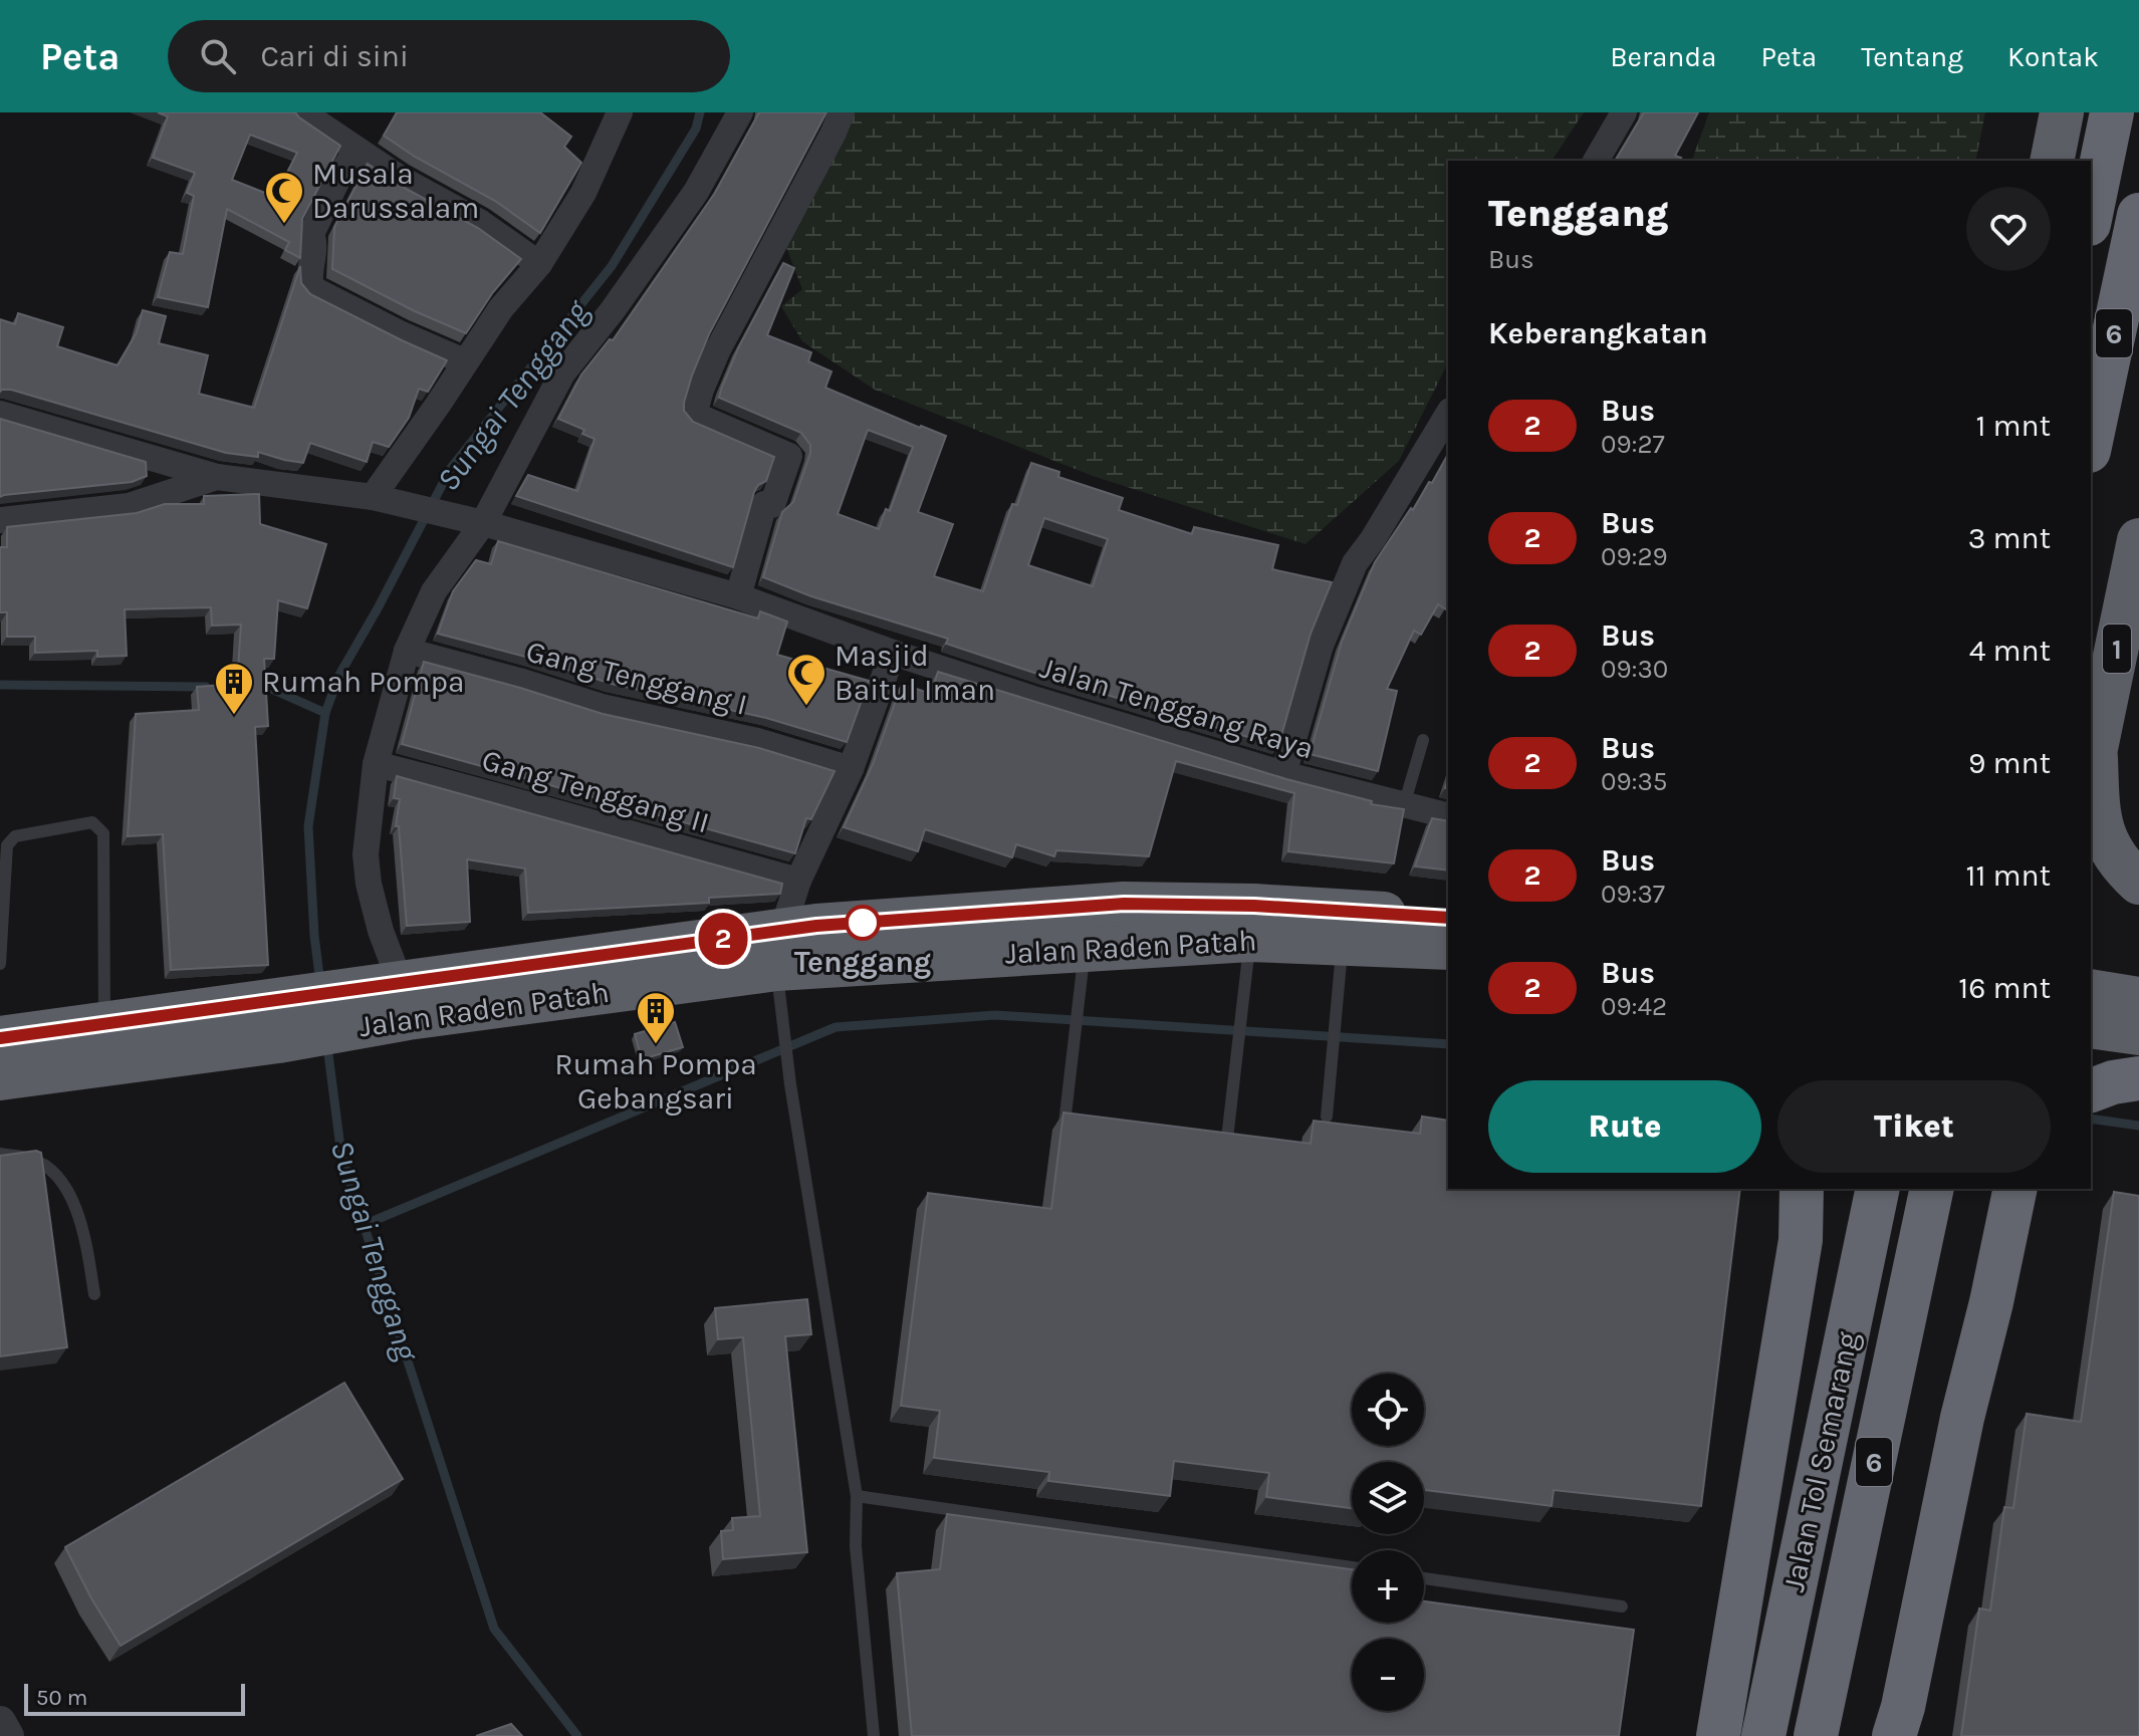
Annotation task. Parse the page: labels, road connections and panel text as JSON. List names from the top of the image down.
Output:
{
  "streets": {
    "highway": [
      "6",
      "1",
      "Jalan Raden Patah",
      "Jalan Tol Semarang"
    ],
    "street": ["Gang Tenggang I", "Jalan Tenggang Raya", "Gang Tenggang II"]
  },
  "water": ["Sungai Tenggang"],
  "places": {
    "mosque": ["Musala Darussalam", "Masjid Baitul Iman"],
    "building": ["Rumah Pompa", "Rumah Pompa Gebangsari"],
    "other": ["Tenggang"]
  },
  "lines": ["bus line 2"],
  "scale_bar": "50 m",
  "page": {
    "header": "Peta",
    "search": "Cari di sini",
    "nav": [
      "Beranda",
      "Peta",
      "Tentang",
      "Kontak"
    ],
    "on_map": "2",
    "heading": [
      ["Tenggang", "Bus"],
      "Keberangkatan"
    ],
    "list": [
      {
        "mark": "2",
        "name": "Bus",
        "note": "09:27",
        "value": "1 mnt"
      },
      {
        "mark": "2",
        "name": "Bus",
        "note": "09:29",
        "value": "3 mnt"
      },
      {
        "mark": "2",
        "name": "Bus",
        "note": "09:30",
        "value": "4 mnt"
      },
      {
        "mark": "2",
        "name": "Bus",
        "note": "09:35",
        "value": "9 mnt"
      },
      {
        "mark": "2",
        "name": "Bus",
        "note": "09:37",
        "value": "11 mnt"
      },
      {
        "mark": "2",
        "name": "Bus",
        "note": "09:42",
        "value": "16 mnt"
      }
    ],
    "buttons": ["Rute", "Tiket"],
    "map_buttons": ["+", "−"],
    "scale": "50 m"
  }
}
